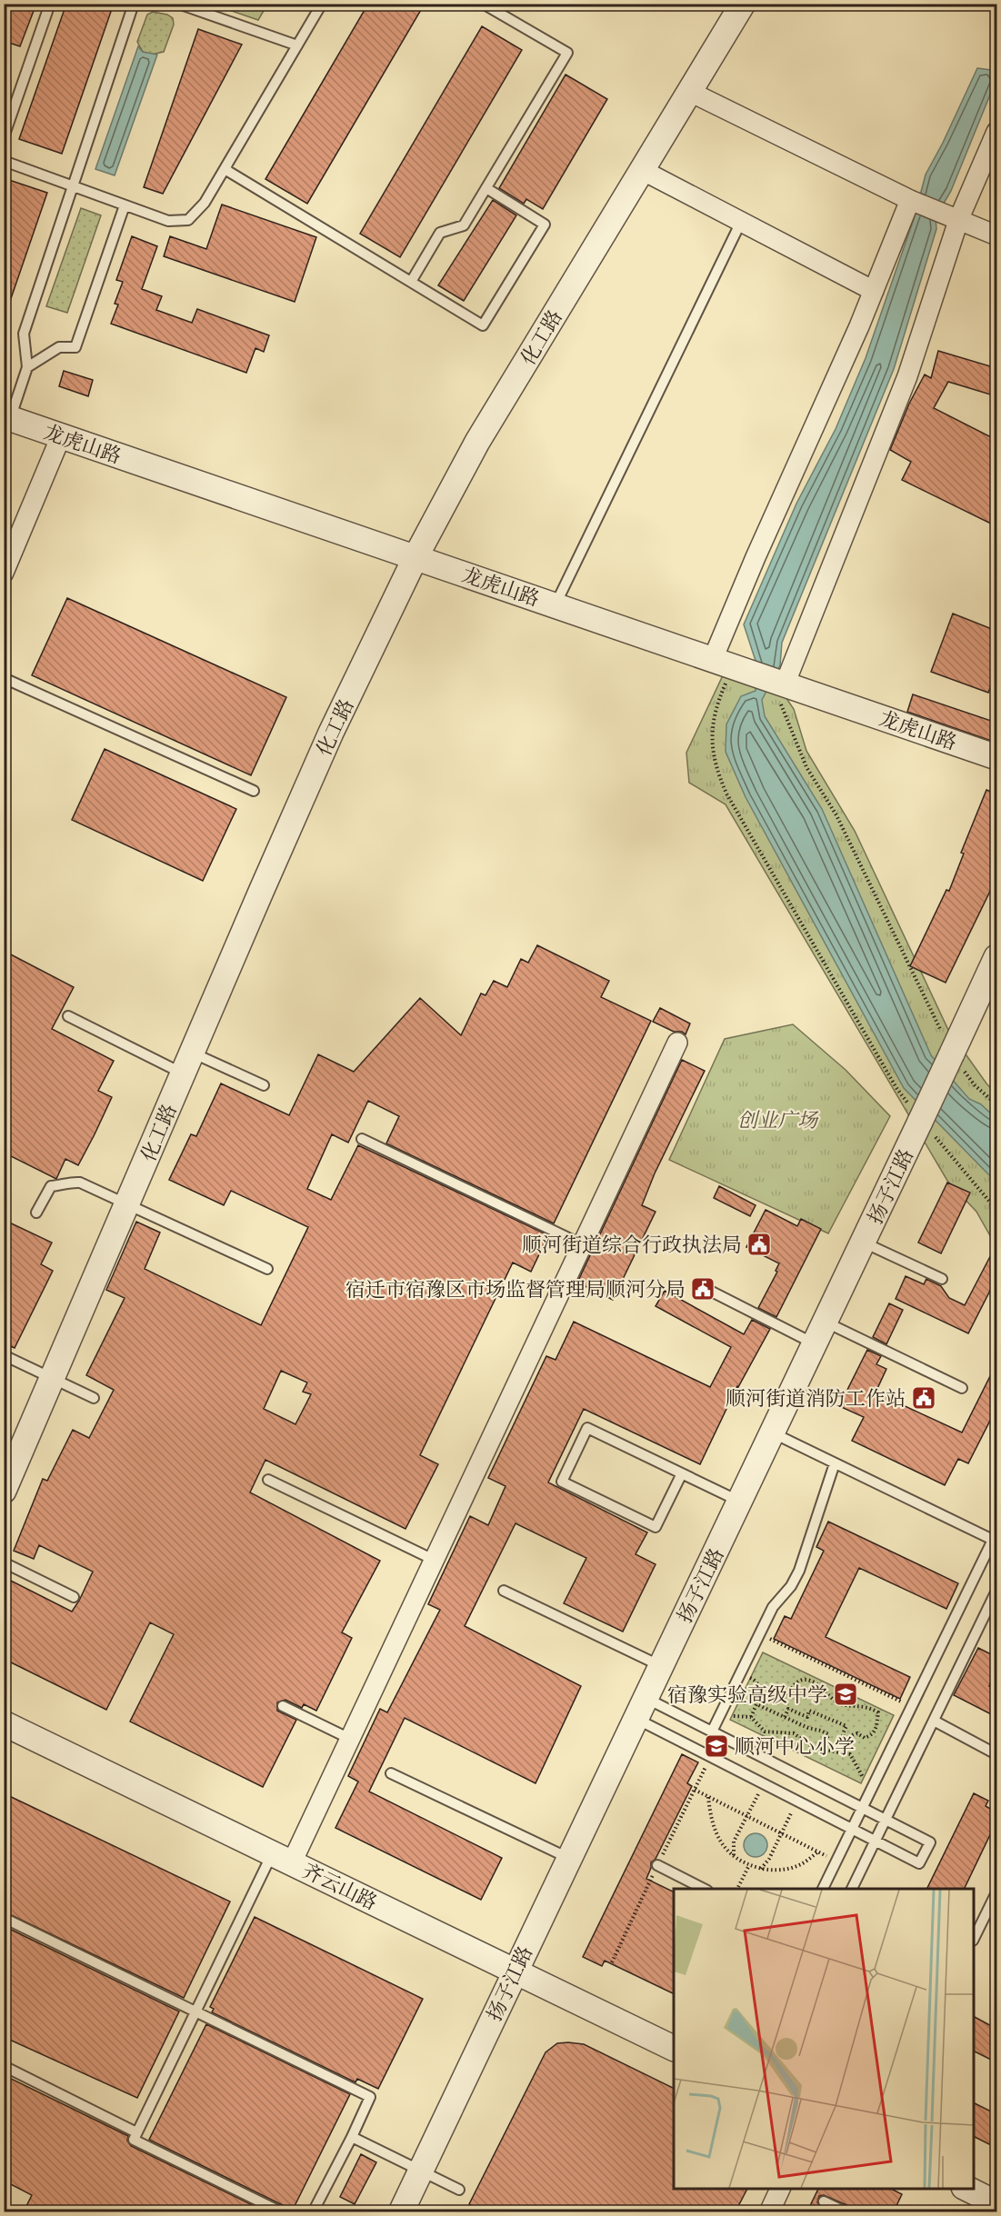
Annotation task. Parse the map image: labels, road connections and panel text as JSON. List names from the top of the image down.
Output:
{
  "streets": {
    "street": [
      "化工路",
      "龙虎山路",
      "扬子江路",
      "齐云山路"
    ]
  },
  "crossings": [
    ["化工路", "龙虎山路"],
    ["扬子江路", "齐云山路"]
  ],
  "parks": ["创业广场"],
  "places": {
    "public building": ["顺河街道综合行政执法局", "宿迁市宿豫区市场监督管理局顺河分局", "顺河街道消防工作站"],
    "school or university": ["宿豫实验高级中学", "顺河中心小学"]
  }
}
